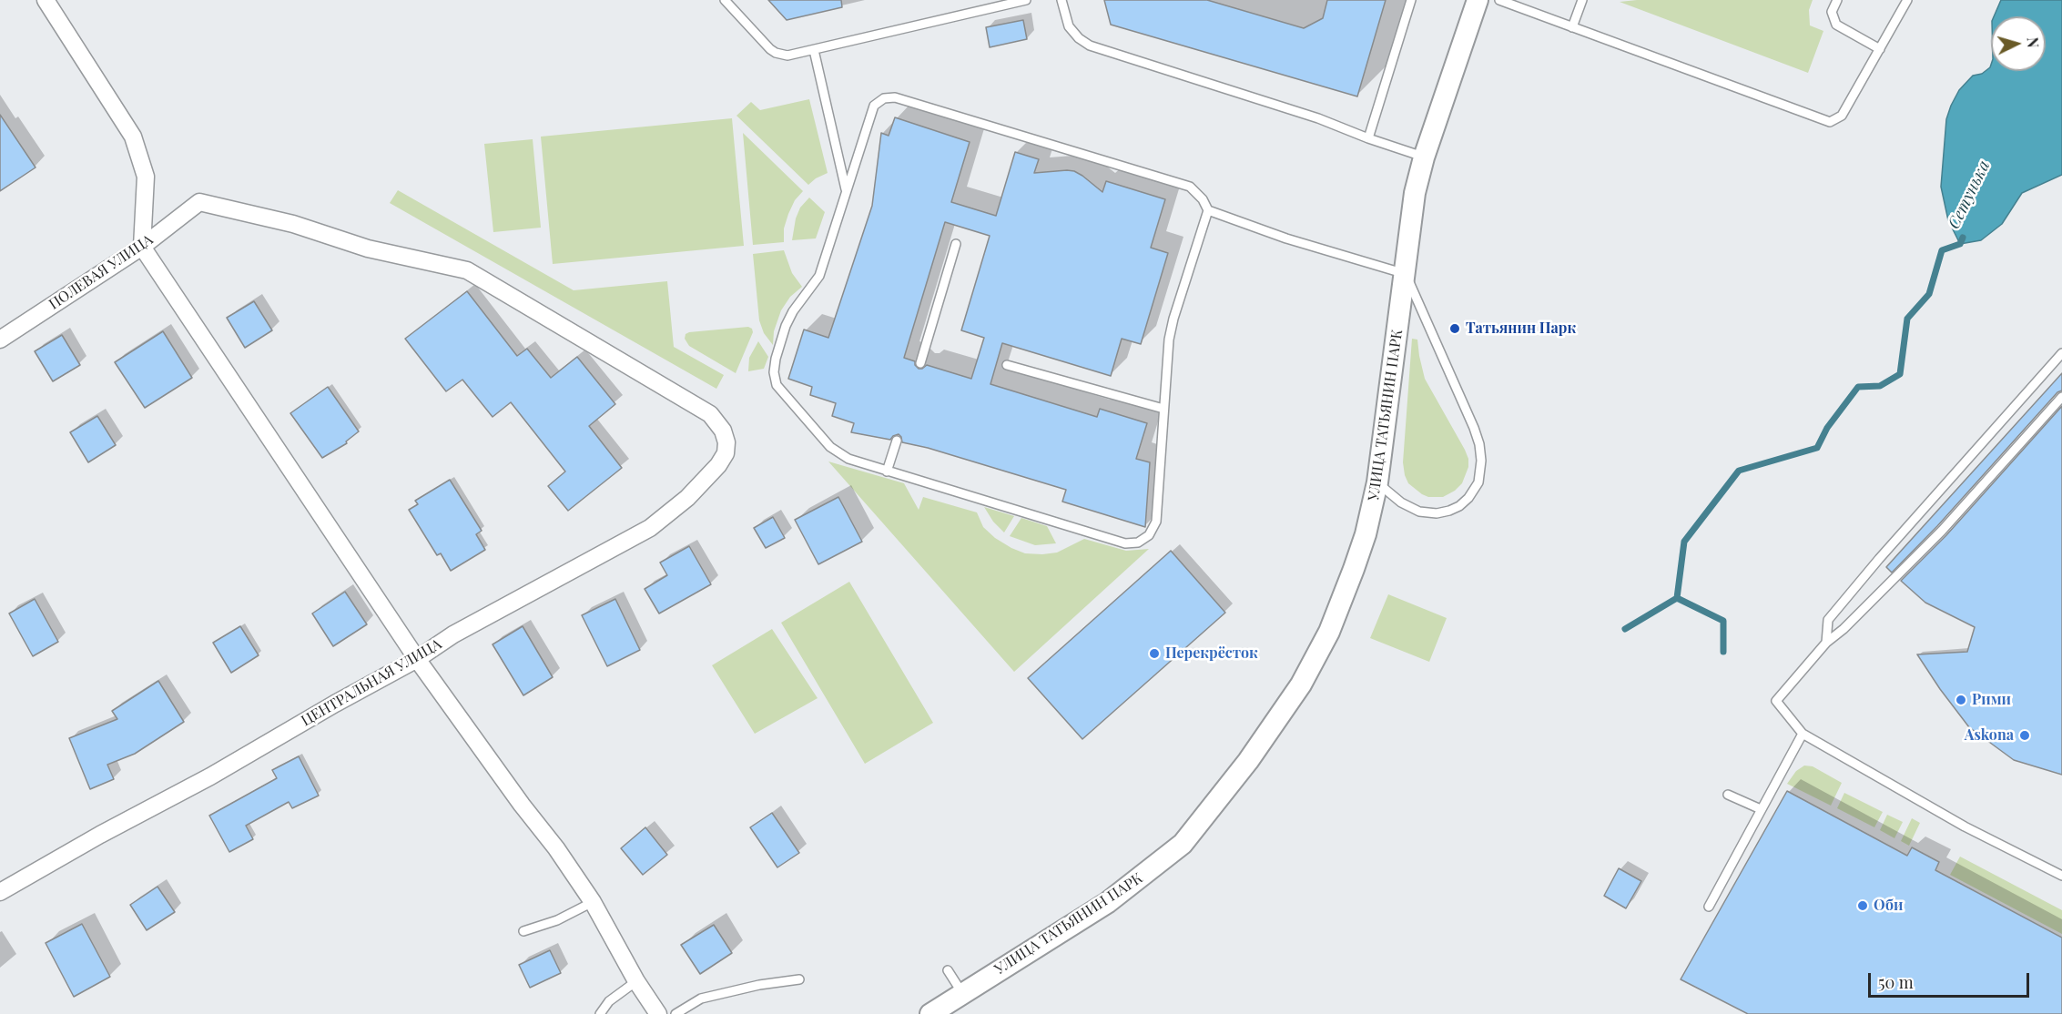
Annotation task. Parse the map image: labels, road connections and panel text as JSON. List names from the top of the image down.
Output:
{
  "streets": {
    "street": ["ПОЛЕВАЯ УЛИЦА", "УЛИЦА ТАТЬЯНИН ПАРК", "ЦЕНТРАЛЬНАЯ УЛИЦА"]
  },
  "crossings": [
    ["ПОЛЕВАЯ УЛИЦА", "ЦЕНТРАЛЬНАЯ УЛИЦА"]
  ],
  "water": ["Сетунька"],
  "places": [
    "Татьянин Парк",
    "Перекрёсток",
    "Рими",
    "Askona",
    "Оби"
  ],
  "scale_bar": "50 m",
  "north": "right"
}
